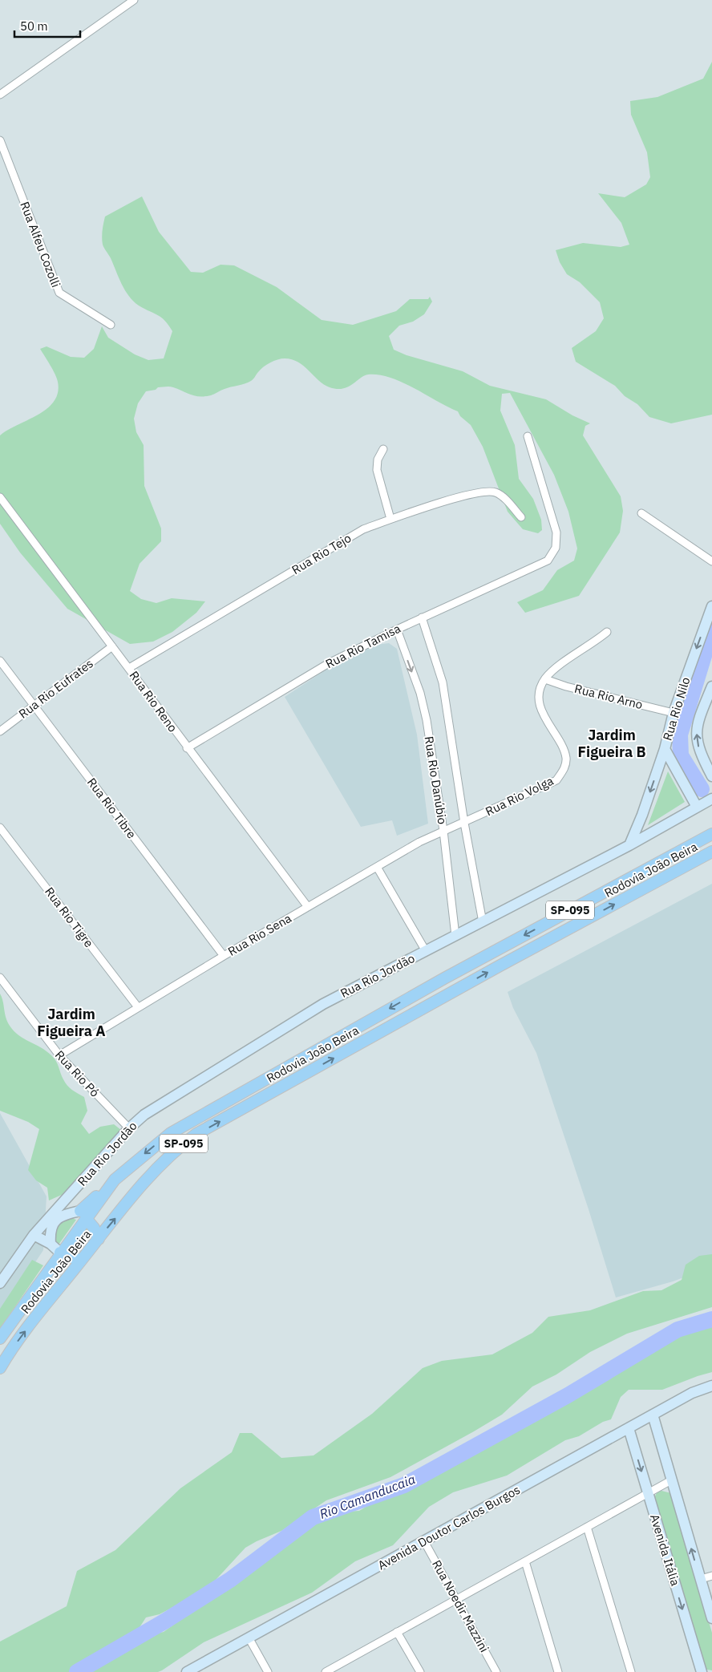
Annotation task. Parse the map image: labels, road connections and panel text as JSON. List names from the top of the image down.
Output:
{
  "streets": {
    "main road": ["Rodovia João Beira", "SP-095"],
    "street": [
      "Rua Alfeu Cozolli",
      "Rua Rio Tejo",
      "Rua Rio Tamisa",
      "Rua Rio Eufrates",
      "Rua Rio Arno",
      "Rua Rio Reno",
      "Rua Rio Nilo",
      "Rua Rio Danúbio",
      "Rua Rio Volga",
      "Rua Rio Tibre",
      "Rua Rio Tigre",
      "Rua Rio Sena",
      "Rua Rio Jordão",
      "Rua Rio Pó",
      "Avenida Doutor Carlos Burgos",
      "Avenida Itália",
      "Rua Noedir Mazzini"
    ]
  },
  "crossings": [
    ["Rua Rio Tejo", "Rua Rio Reno"],
    ["Rua Rio Tamisa", "Rua Rio Reno"],
    ["Rua Rio Tamisa", "Rua Rio Danúbio"],
    ["Rua Rio Eufrates", "Rua Rio Reno"],
    ["Rua Rio Eufrates", "Rua Rio Tibre"],
    ["Rua Rio Arno", "Rua Rio Nilo"],
    ["Rua Rio Arno", "Rua Rio Volga"],
    ["Rua Rio Reno", "Rua Rio Sena"],
    ["Rua Rio Nilo", "Rua Rio Jordão"],
    ["Rua Rio Danúbio", "Rua Rio Volga"],
    ["Rua Rio Danúbio", "Rua Rio Sena"],
    ["Rua Rio Danúbio", "Rua Rio Jordão"],
    ["Rua Rio Volga", "Rua Rio Sena"],
    ["Rua Rio Tibre", "Rua Rio Sena"],
    ["Rua Rio Tigre", "Rua Rio Sena"],
    ["Rua Rio Sena", "Rua Rio Pó"],
    ["Rua Rio Jordão", "Rua Rio Pó"],
    ["Avenida Doutor Carlos Burgos", "Avenida Itália"],
    ["Avenida Doutor Carlos Burgos", "Rua Noedir Mazzini"]
  ],
  "one_way": ["Rua Rio Nilo"],
  "districts": ["Jardim Figueira B", "Jardim Figueira A"],
  "water": ["Rio Camanducaia"],
  "scale_bar": "50 m"
}
